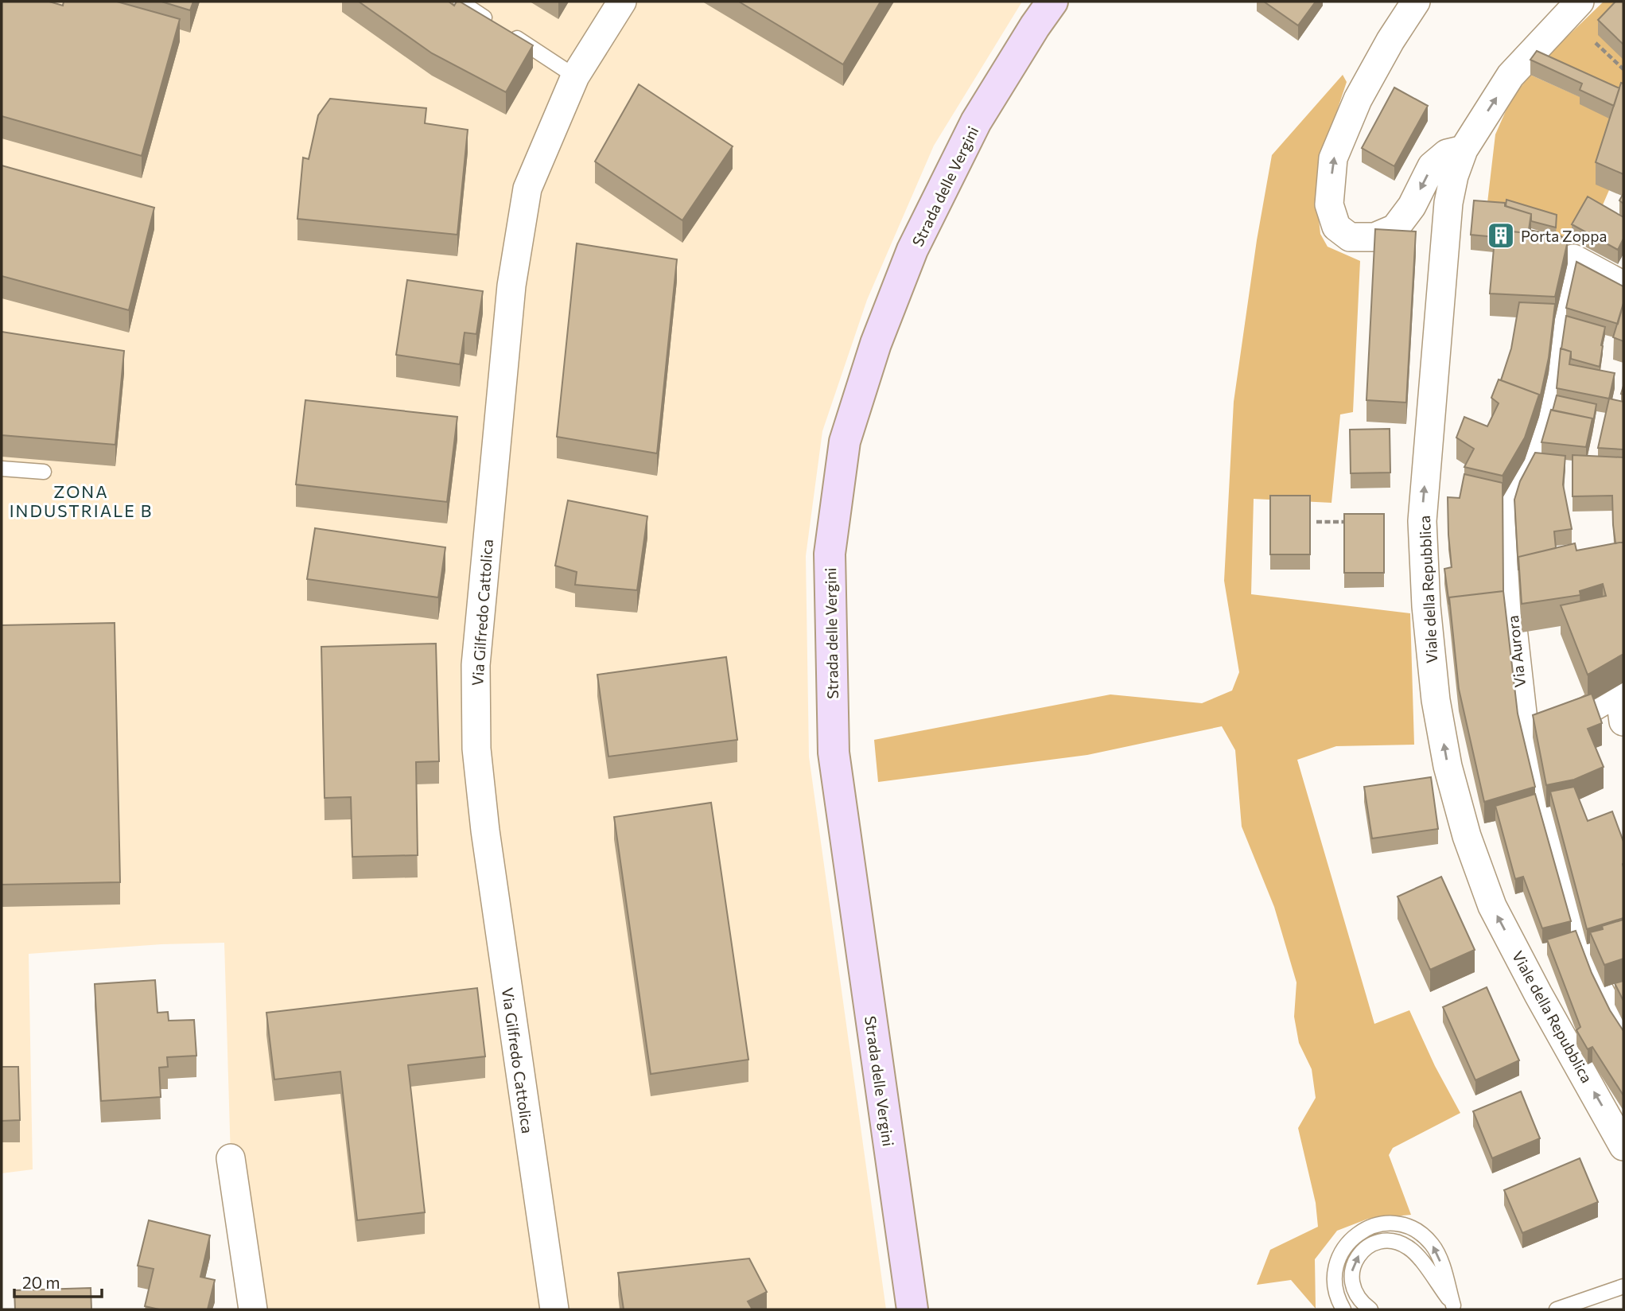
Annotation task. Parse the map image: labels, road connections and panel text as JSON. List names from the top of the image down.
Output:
{
  "streets": {
    "main road": ["Strada delle Vergini"],
    "street": ["Viale della Repubblica", "Via Gilfredo Cattolica", "Via Aurora"]
  },
  "one_way": ["Viale della Repubblica"],
  "districts": ["ZONA INDUSTRIALE B"],
  "places": {
    "building": ["Porta Zoppa"]
  },
  "scale_bar": "20 m"
}
